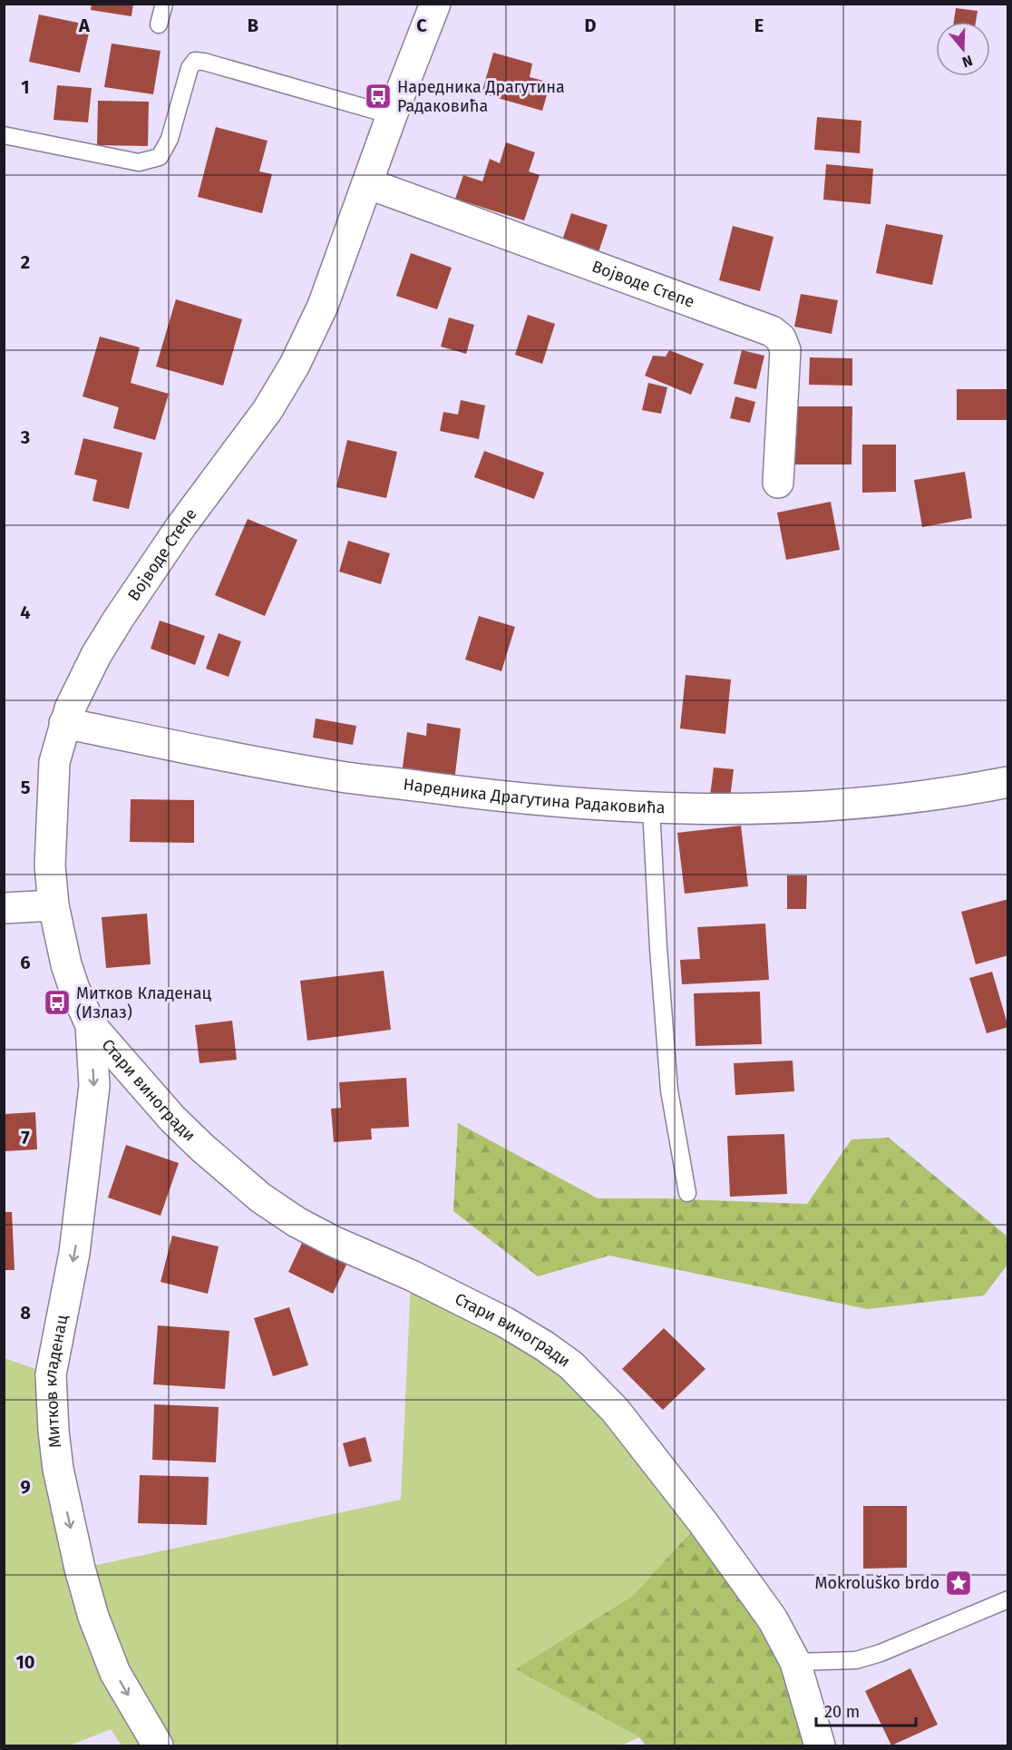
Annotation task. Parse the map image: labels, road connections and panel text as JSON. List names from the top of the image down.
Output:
{
  "streets": {
    "street": [
      "Војводе Степе",
      "Наредника Драгутина Радаковића",
      "Стари виногради",
      "Митков кладенац"
    ]
  },
  "crossings": [
    ["Војводе Степе", "Наредника Драгутина Радаковића"],
    ["Војводе Степе", "Стари виногради"],
    ["Стари виногради", "Митков кладенац"]
  ],
  "one_way": ["Митков кладенац"],
  "places": {
    "bus stop": ["Наредника Драгутина Радаковића", "Митков Кладенац (Излаз)"],
    "place": ["Mokroluško brdo"]
  },
  "scale_bar": "20 m",
  "north": "bottom",
  "grid": {
    "columns": [
      "A",
      "B",
      "C",
      "D",
      "E"
    ],
    "rows": [
      "1",
      "2",
      "3",
      "4",
      "5",
      "6",
      "7",
      "8",
      "9",
      "10"
    ]
  }
}
